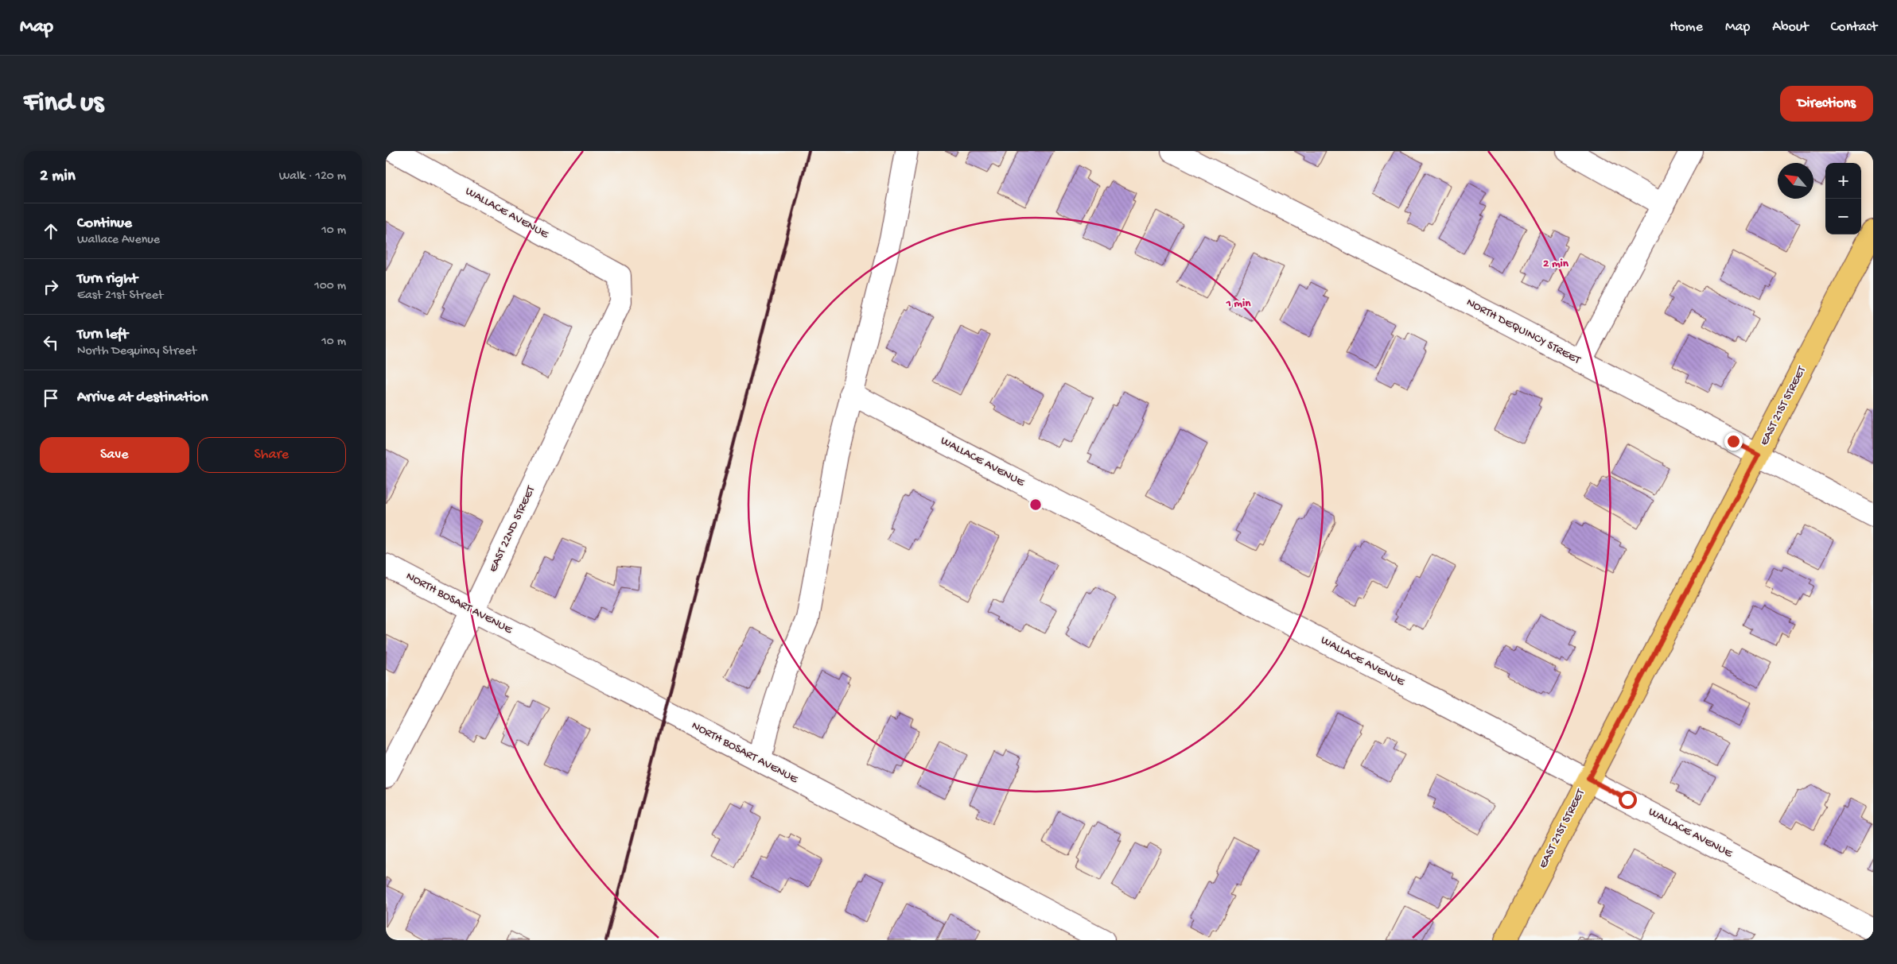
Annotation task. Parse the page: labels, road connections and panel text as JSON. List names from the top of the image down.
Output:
{
  "streets": {
    "main road": ["EAST 21ST STREET"],
    "street": [
      "WALLACE AVENUE",
      "NORTH DEQUINCY STREET",
      "EAST 22ND STREET",
      "NORTH BOSART AVENUE"
    ]
  },
  "crossings": [
    ["WALLACE AVENUE", "EAST 21ST STREET"],
    ["WALLACE AVENUE", "EAST 22ND STREET"],
    ["NORTH DEQUINCY STREET", "EAST 21ST STREET"],
    ["EAST 22ND STREET", "NORTH BOSART AVENUE"]
  ],
  "north": "top left",
  "page": {
    "header": "Map",
    "nav": [
      "Home",
      "Map",
      "About",
      "Contact"
    ],
    "buttons": [
      "Directions",
      ["Save", "Share"]
    ],
    "title": "Find us",
    "heading": ["2 min", "Walk · 120 m"],
    "map_buttons": ["+", "−"],
    "list": [
      ["Continue", "Wallace Avenue", "10 m"],
      ["Turn right", "East 21st Street", "100 m"],
      ["Turn left", "North Dequincy Street", "10 m"],
      "Arrive at destination"
    ]
  },
  "rings": ["2 min", "1 min"]
}
